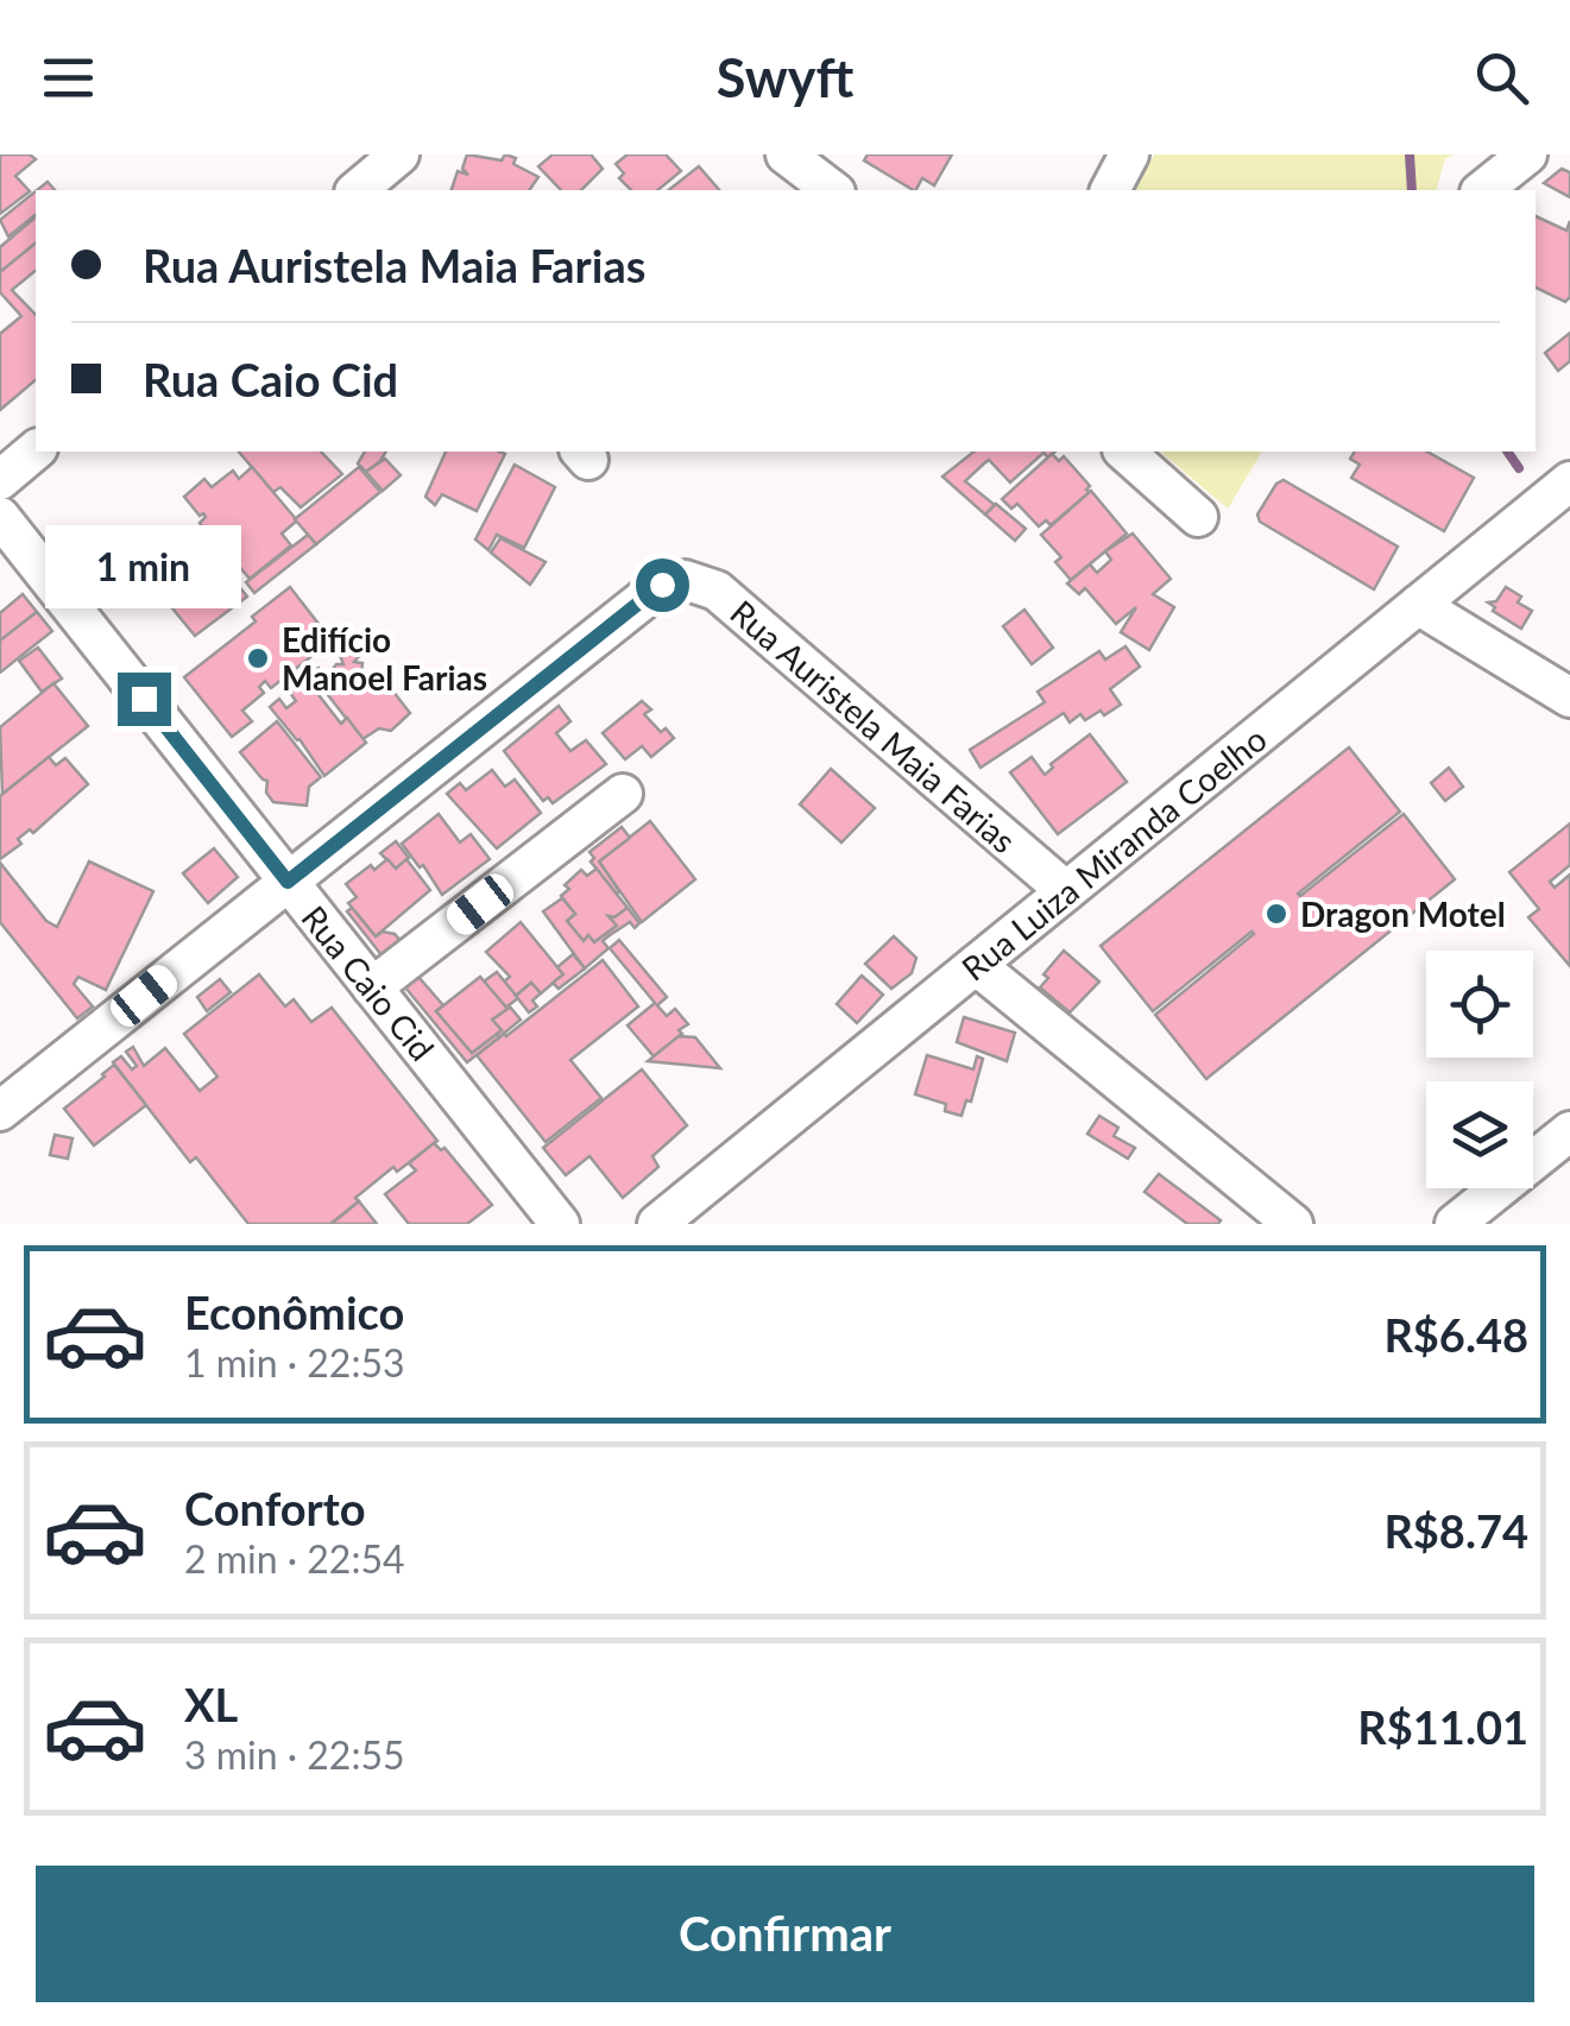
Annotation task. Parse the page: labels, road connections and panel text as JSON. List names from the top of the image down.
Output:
{
  "streets": {
    "street": ["Rua Auristela Maia Farias", "Rua Luiza Miranda Coelho", "Rua Caio Cid"]
  },
  "crossings": [
    ["Rua Auristela Maia Farias", "Rua Luiza Miranda Coelho"],
    ["Rua Auristela Maia Farias", "Rua Caio Cid"]
  ],
  "places": ["Edifício Manoel Farias", "Dragon Motel"],
  "page": {
    "header": "Swyft",
    "banner": ["Rua Auristela Maia Farias", "Rua Caio Cid"],
    "bubble": "1 min",
    "list": [
      {
        "name": "Econômico",
        "note": "1 min · 22:53",
        "value": "R$6.48"
      },
      {
        "name": "Conforto",
        "note": "2 min · 22:54",
        "value": "R$8.74"
      },
      {
        "name": "XL",
        "note": "3 min · 22:55",
        "value": "R$11.01"
      }
    ],
    "buttons": "Confirmar"
  }
}
